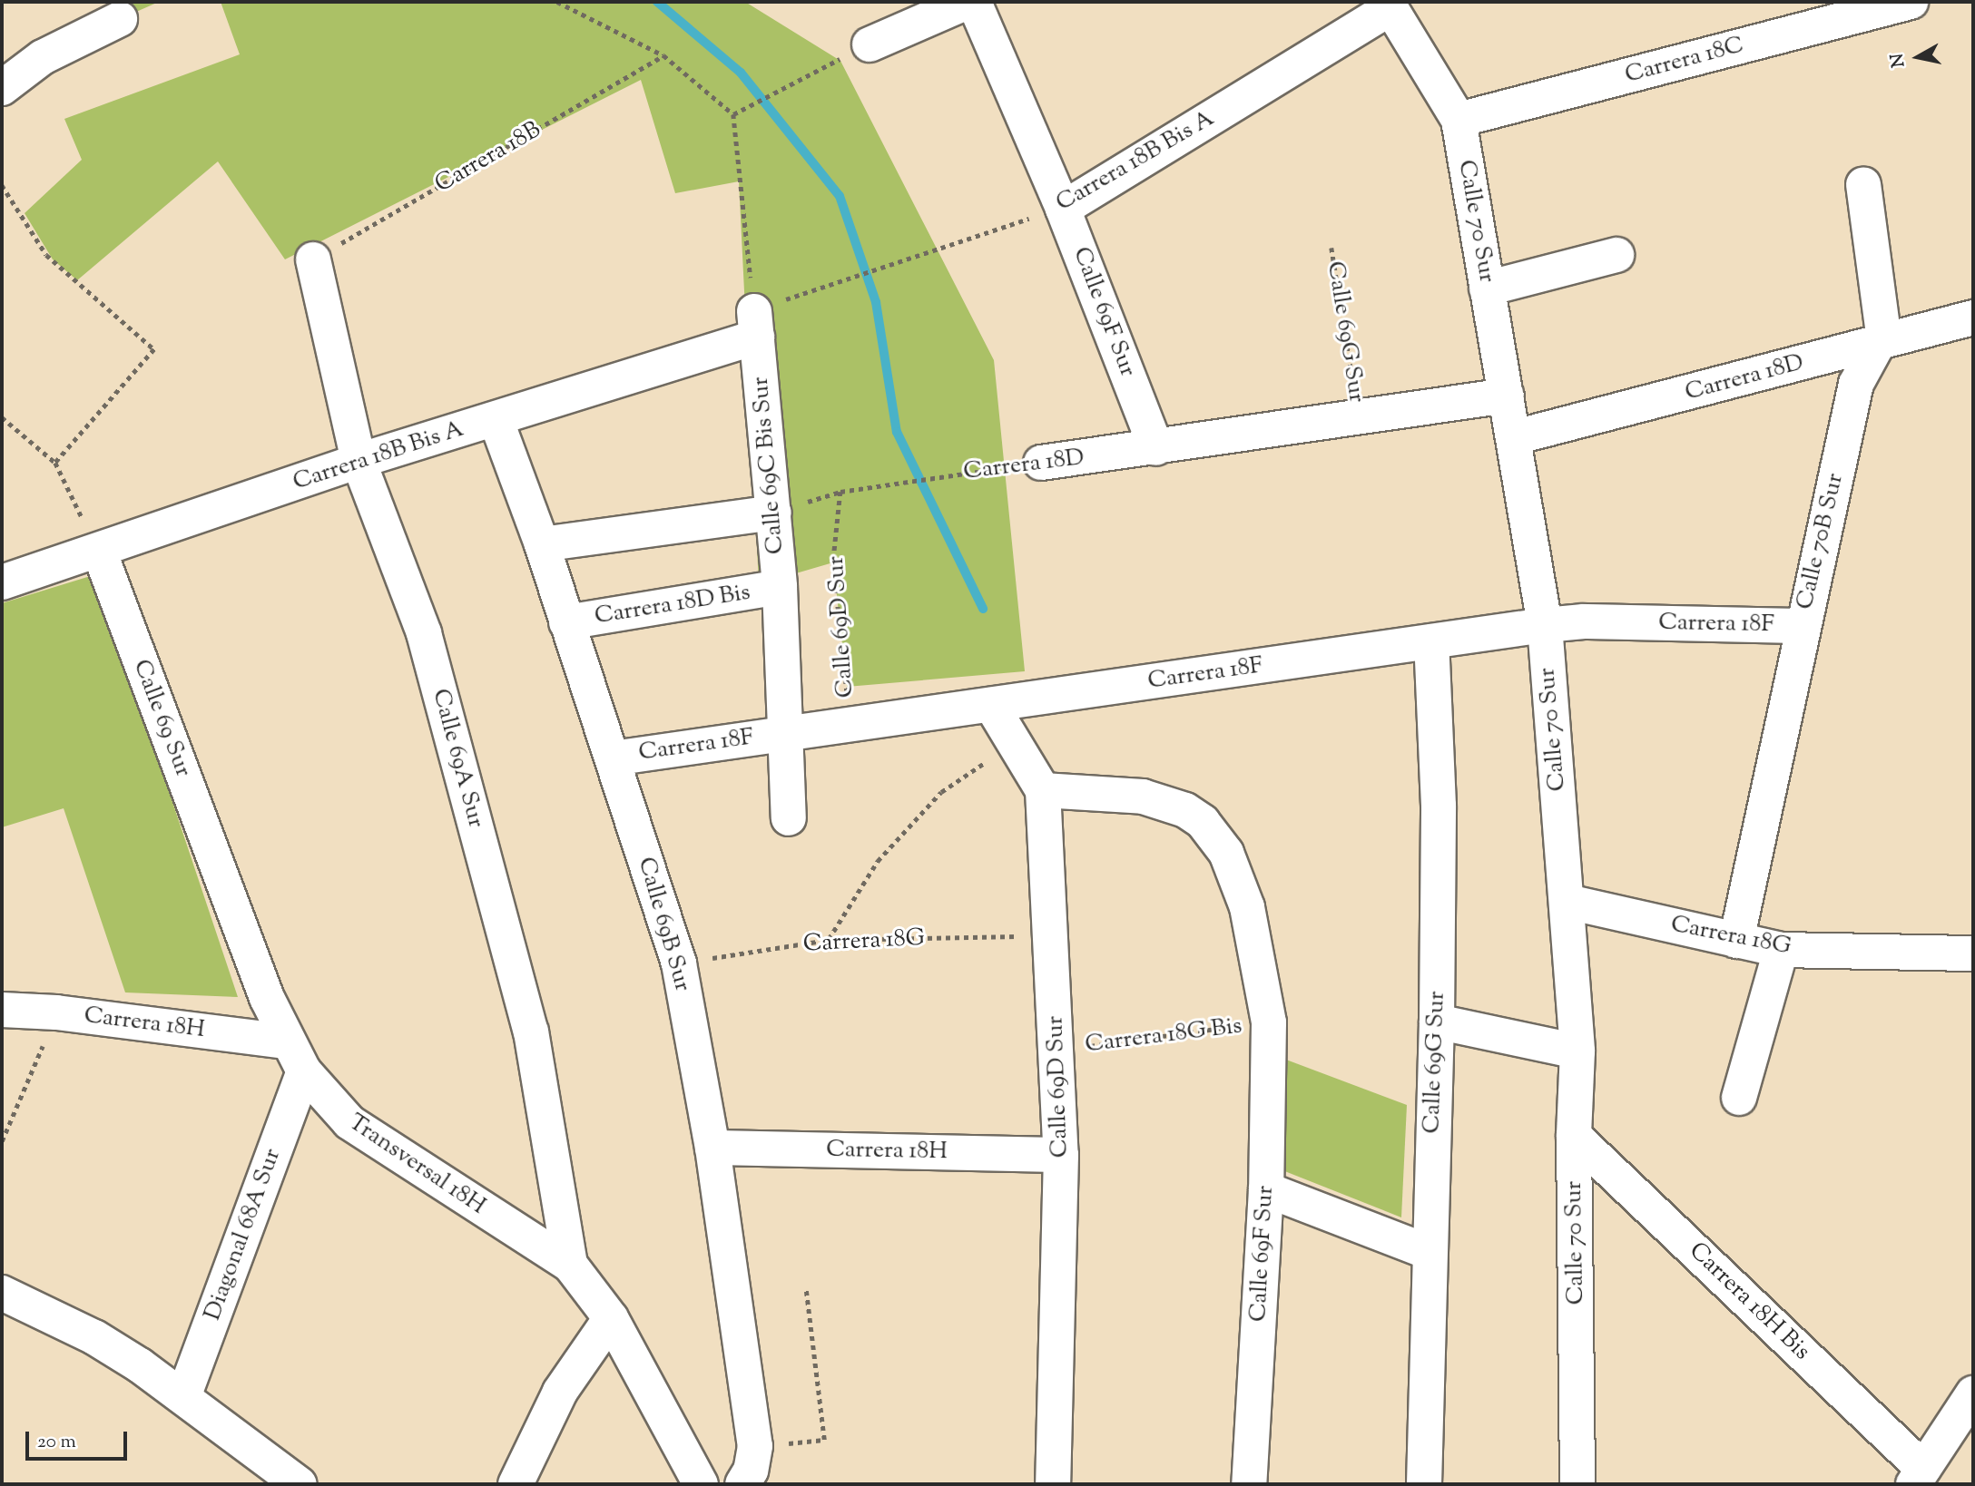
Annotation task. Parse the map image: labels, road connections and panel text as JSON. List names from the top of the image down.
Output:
{
  "streets": {
    "street": [
      "Carrera 18C",
      "Carrera 18B Bis A",
      "Calle 70 Sur",
      "Calle 69F Sur",
      "Calle 69G Sur",
      "Carrera 18D",
      "Calle 69C Bis Sur",
      "Calle 70B Sur",
      "Carrera 18D Bis",
      "Carrera 18F",
      "Calle 69D Sur",
      "Calle 69 Sur",
      "Calle 69A Sur",
      "Calle 69B Sur",
      "Carrera 18G",
      "Carrera 18H",
      "Transversal 18H",
      "Diagonal 68A Sur",
      "Carrera 18H Bis"
    ],
    "path": ["Carrera 18B", "Carrera 18G Bis"]
  },
  "crossings": [
    ["Carrera 18C", "Calle 70 Sur"],
    ["Carrera 18B", "Calle 69A Sur"],
    ["Carrera 18B Bis A", "Calle 70 Sur"],
    ["Carrera 18B Bis A", "Calle 69F Sur"],
    ["Carrera 18B Bis A", "Calle 69C Bis Sur"],
    ["Carrera 18B Bis A", "Calle 69 Sur"],
    ["Carrera 18B Bis A", "Calle 69A Sur"],
    ["Carrera 18B Bis A", "Calle 69B Sur"],
    ["Calle 70 Sur", "Carrera 18D"],
    ["Calle 70 Sur", "Carrera 18F"],
    ["Calle 70 Sur", "Carrera 18G"],
    ["Calle 70 Sur", "Carrera 18H Bis"],
    ["Calle 69F Sur", "Carrera 18D"],
    ["Calle 69F Sur", "Calle 69D Sur"],
    ["Calle 69F Sur", "Carrera 18G Bis"],
    ["Calle 69G Sur", "Carrera 18D"],
    ["Calle 69G Sur", "Carrera 18F"],
    ["Carrera 18D", "Calle 69C Bis Sur"],
    ["Carrera 18D", "Calle 70B Sur"],
    ["Carrera 18D", "Calle 69D Sur"],
    ["Calle 69C Bis Sur", "Carrera 18D Bis"],
    ["Calle 69C Bis Sur", "Carrera 18F"],
    ["Calle 70B Sur", "Carrera 18F"],
    ["Calle 70B Sur", "Carrera 18G"],
    ["Carrera 18D Bis", "Calle 69B Sur"],
    ["Carrera 18F", "Calle 69D Sur"],
    ["Carrera 18F", "Calle 69B Sur"],
    ["Calle 69D Sur", "Carrera 18G"],
    ["Calle 69D Sur", "Carrera 18H"],
    ["Calle 69D Sur", "Carrera 18G Bis"],
    ["Calle 69 Sur", "Carrera 18H"],
    ["Calle 69 Sur", "Transversal 18H"],
    ["Calle 69A Sur", "Transversal 18H"],
    ["Calle 69B Sur", "Carrera 18G"],
    ["Calle 69B Sur", "Carrera 18H"],
    ["Carrera 18H", "Transversal 18H"],
    ["Transversal 18H", "Diagonal 68A Sur"]
  ],
  "scale_bar": "20 m",
  "north": "left"
}
